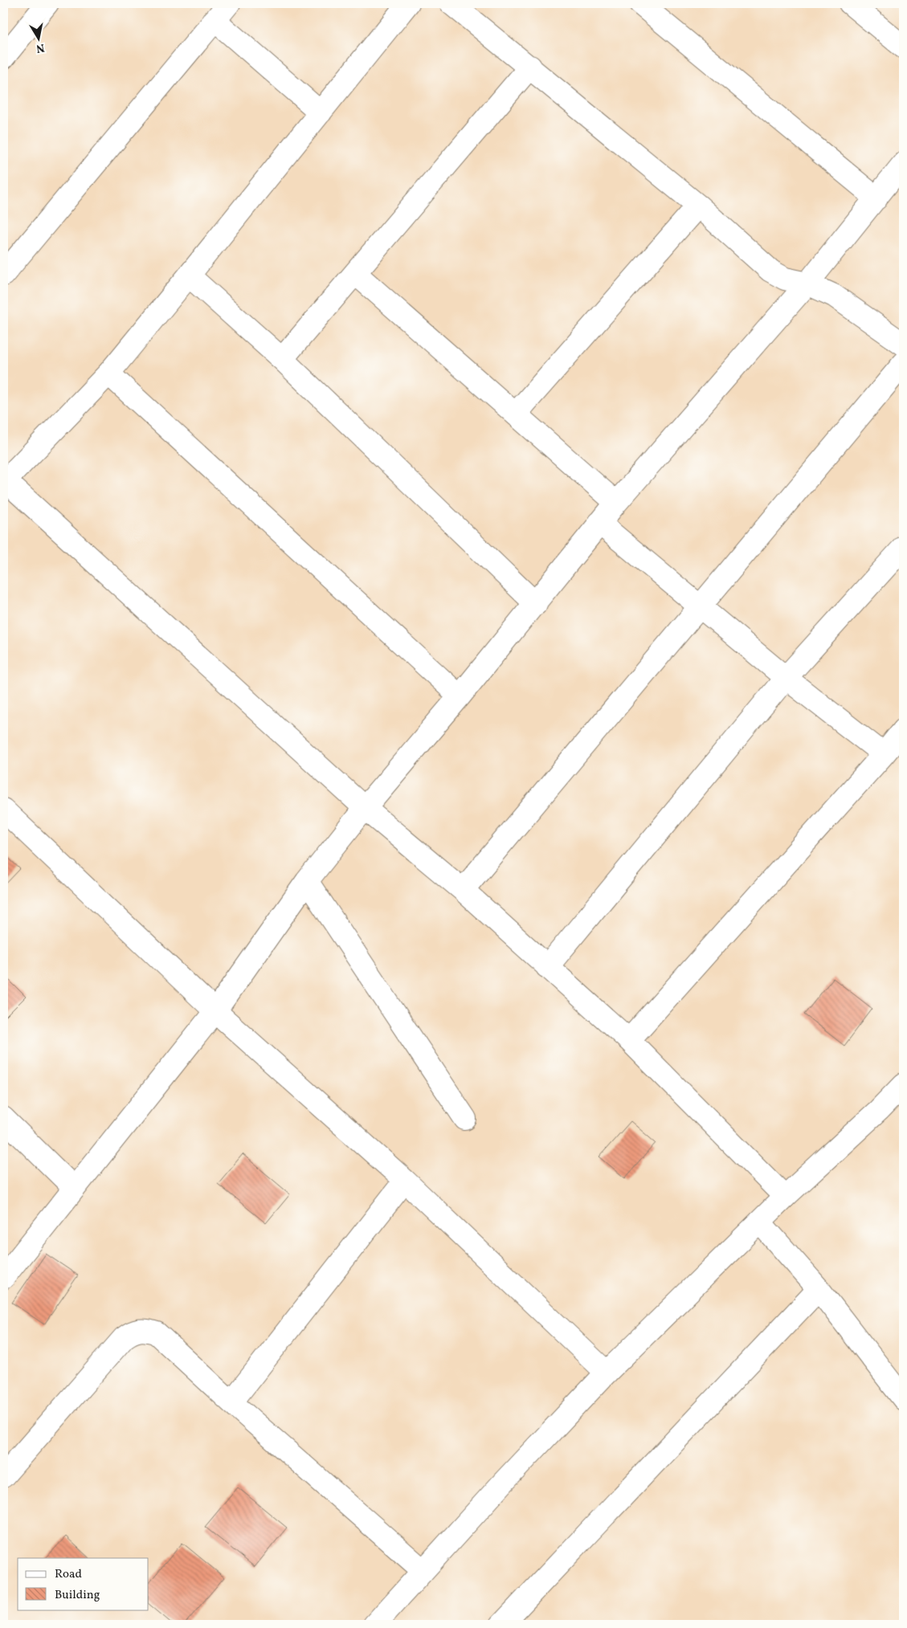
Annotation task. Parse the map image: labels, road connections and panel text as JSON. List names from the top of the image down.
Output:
{
  "legend": ["Road", "Building"],
  "north": "bottom"
}
